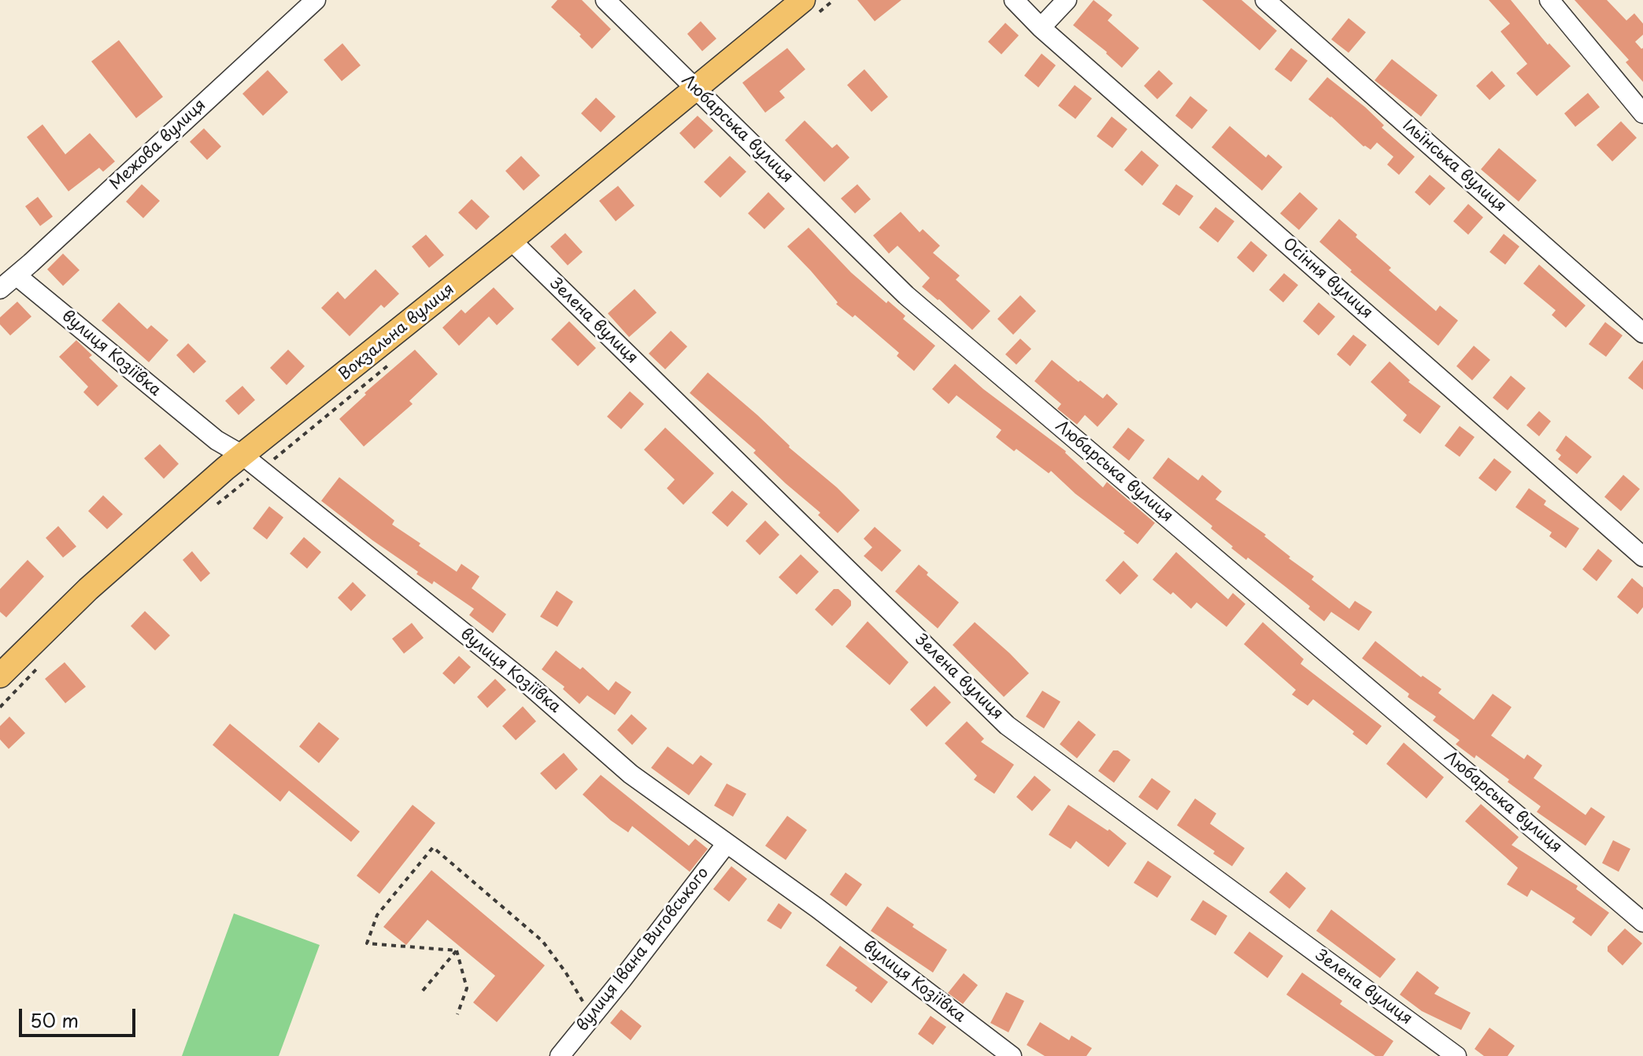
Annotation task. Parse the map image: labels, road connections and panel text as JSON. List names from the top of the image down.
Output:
{
  "streets": {
    "main road": ["Вокзальна вулиця"],
    "street": [
      "Любарська вулиця",
      "Межова вулиця",
      "Ільїнська вулиця",
      "Осіння вулиця",
      "Зелена вулиця",
      "вулиця Козіївка",
      "вулиця Івана Виговського"
    ]
  },
  "crossings": [
    ["Любарська вулиця", "Вокзальна вулиця"],
    ["Межова вулиця", "вулиця Козіївка"],
    ["Зелена вулиця", "Вокзальна вулиця"],
    ["Вокзальна вулиця", "вулиця Козіївка"],
    ["вулиця Козіївка", "вулиця Івана Виговського"]
  ],
  "scale_bar": "50 m"
}
